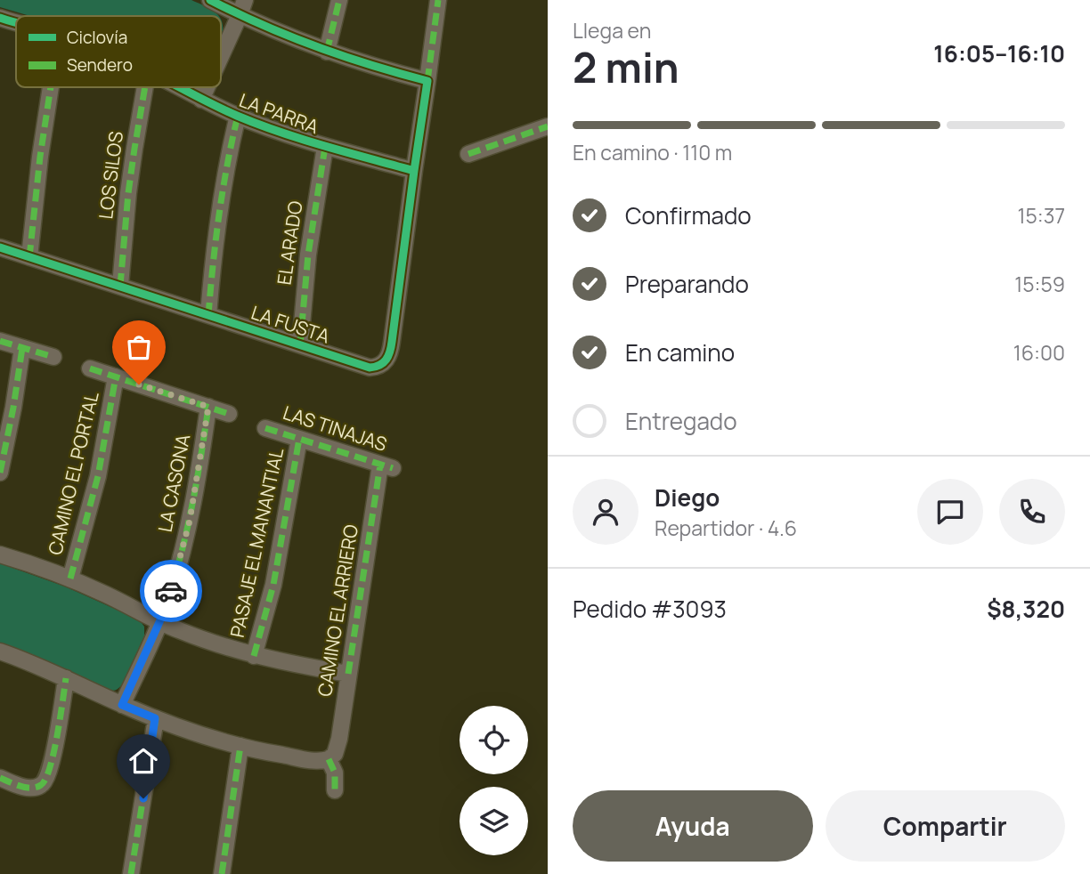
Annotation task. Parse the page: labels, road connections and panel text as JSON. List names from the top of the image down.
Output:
{
  "streets": {
    "street": [
      "LA PARRA",
      "LOS SILOS",
      "EL ARADO",
      "LA FUSTA",
      "LAS TINAJAS",
      "CAMINO EL PORTAL",
      "LA CASONA",
      "PASAJE EL MANANTIAL",
      "CAMINO EL ARRIERO"
    ]
  },
  "crossings": [
    ["LA PARRA", "EL ARADO"],
    ["LA PARRA", "LA FUSTA"],
    ["LOS SILOS", "LA FUSTA"],
    ["EL ARADO", "LA FUSTA"],
    ["LAS TINAJAS", "PASAJE EL MANANTIAL"],
    ["LAS TINAJAS", "CAMINO EL ARRIERO"]
  ],
  "legend": ["Ciclovía", "Sendero"],
  "page": {
    "heading": ["2 min", "Llega en", "16:05–16:10"],
    "panel": [
      "Diego",
      "Repartidor · 4.6",
      "Pedido #3093",
      "$8,320"
    ],
    "bar": "En camino · 110 m",
    "list": [
      ["Confirmado", "15:37"],
      ["Preparando", "15:59"],
      ["En camino", "16:00"],
      "Entregado"
    ],
    "buttons": ["Ayuda", "Compartir"]
  }
}
